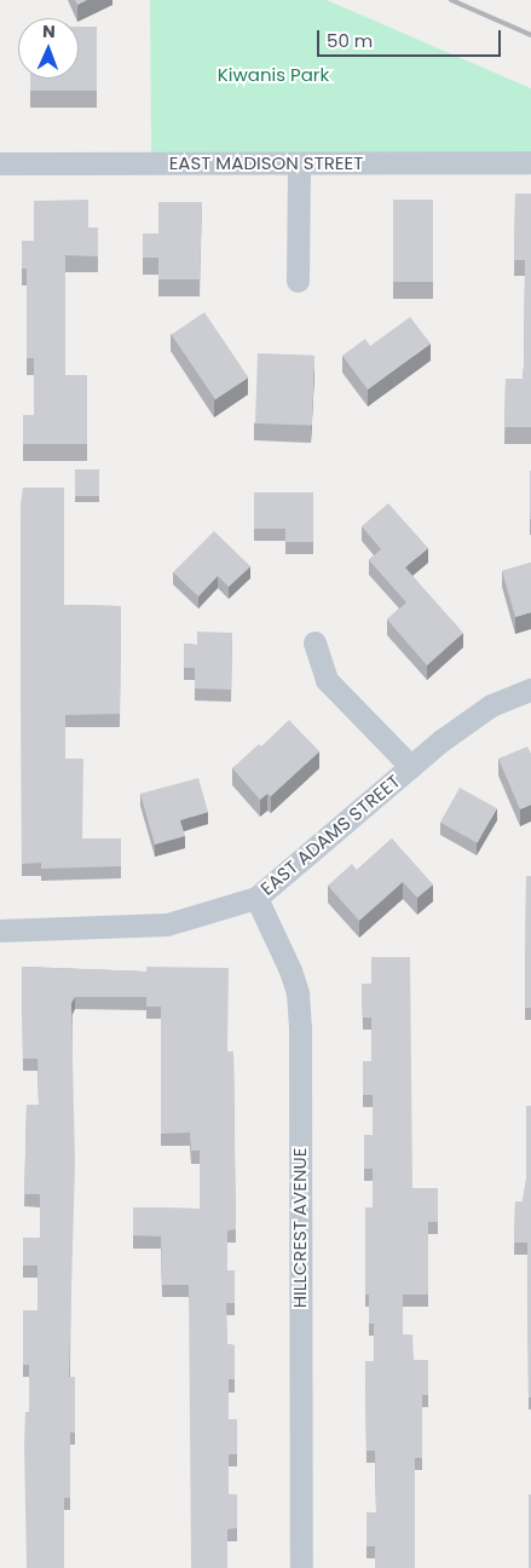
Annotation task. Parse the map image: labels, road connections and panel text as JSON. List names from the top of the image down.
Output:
{
  "streets": {
    "street": ["EAST MADISON STREET", "EAST ADAMS STREET", "HILLCREST AVENUE"]
  },
  "crossings": [
    ["EAST ADAMS STREET", "HILLCREST AVENUE"]
  ],
  "parks": ["Kiwanis Park"],
  "scale_bar": "50 m",
  "north": "top"
}
